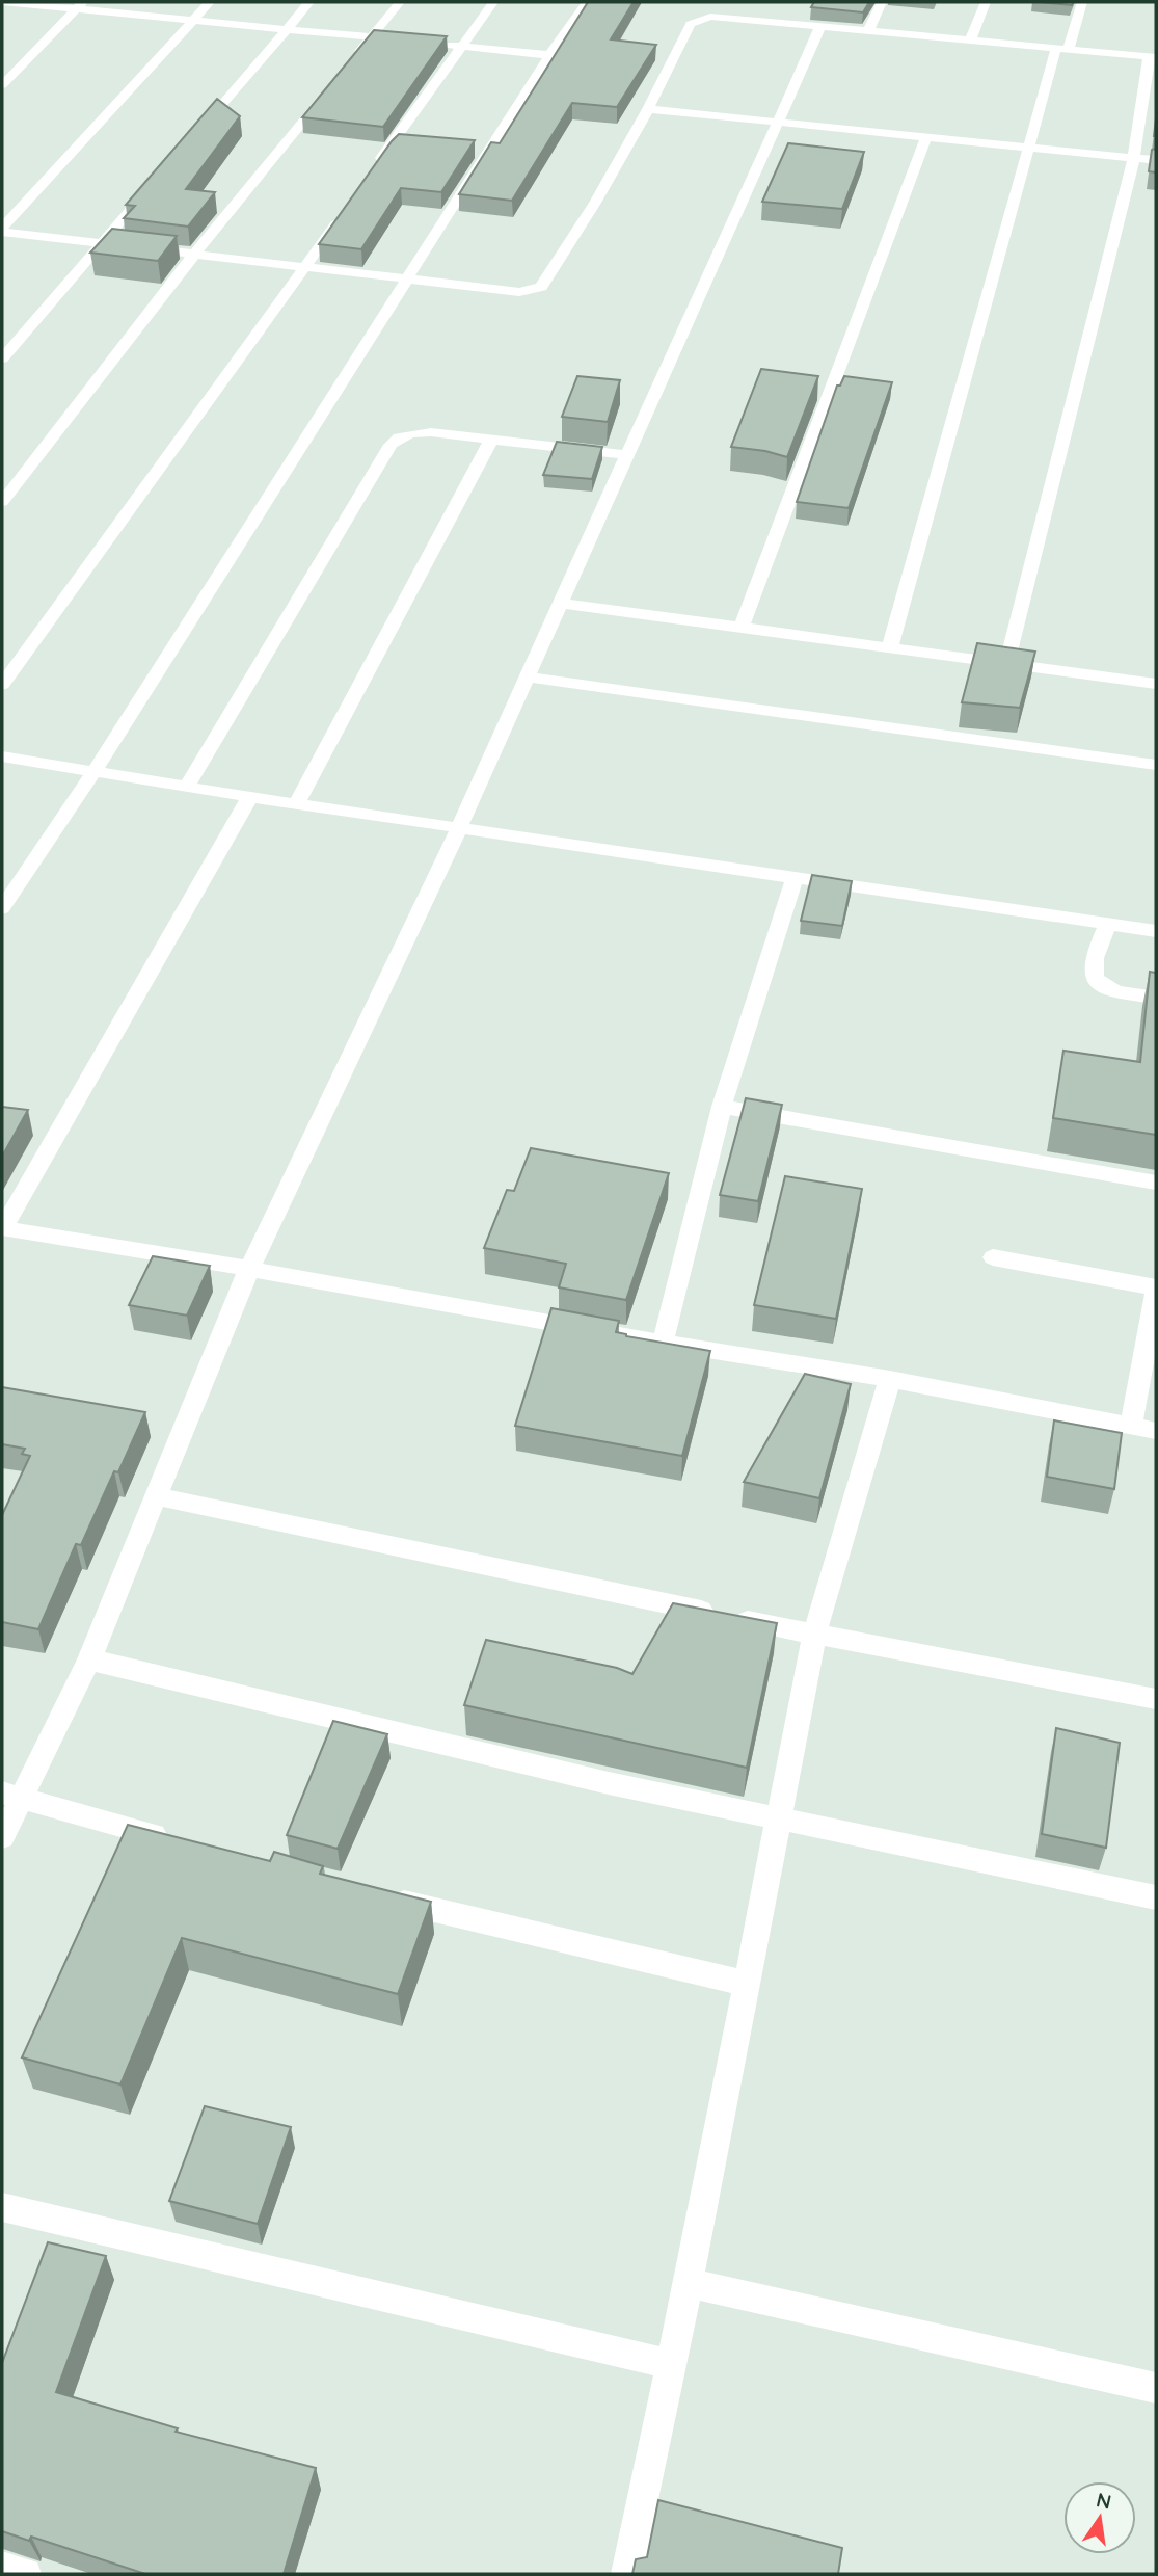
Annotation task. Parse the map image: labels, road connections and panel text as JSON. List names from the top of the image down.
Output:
{
  "north": "top"
}
